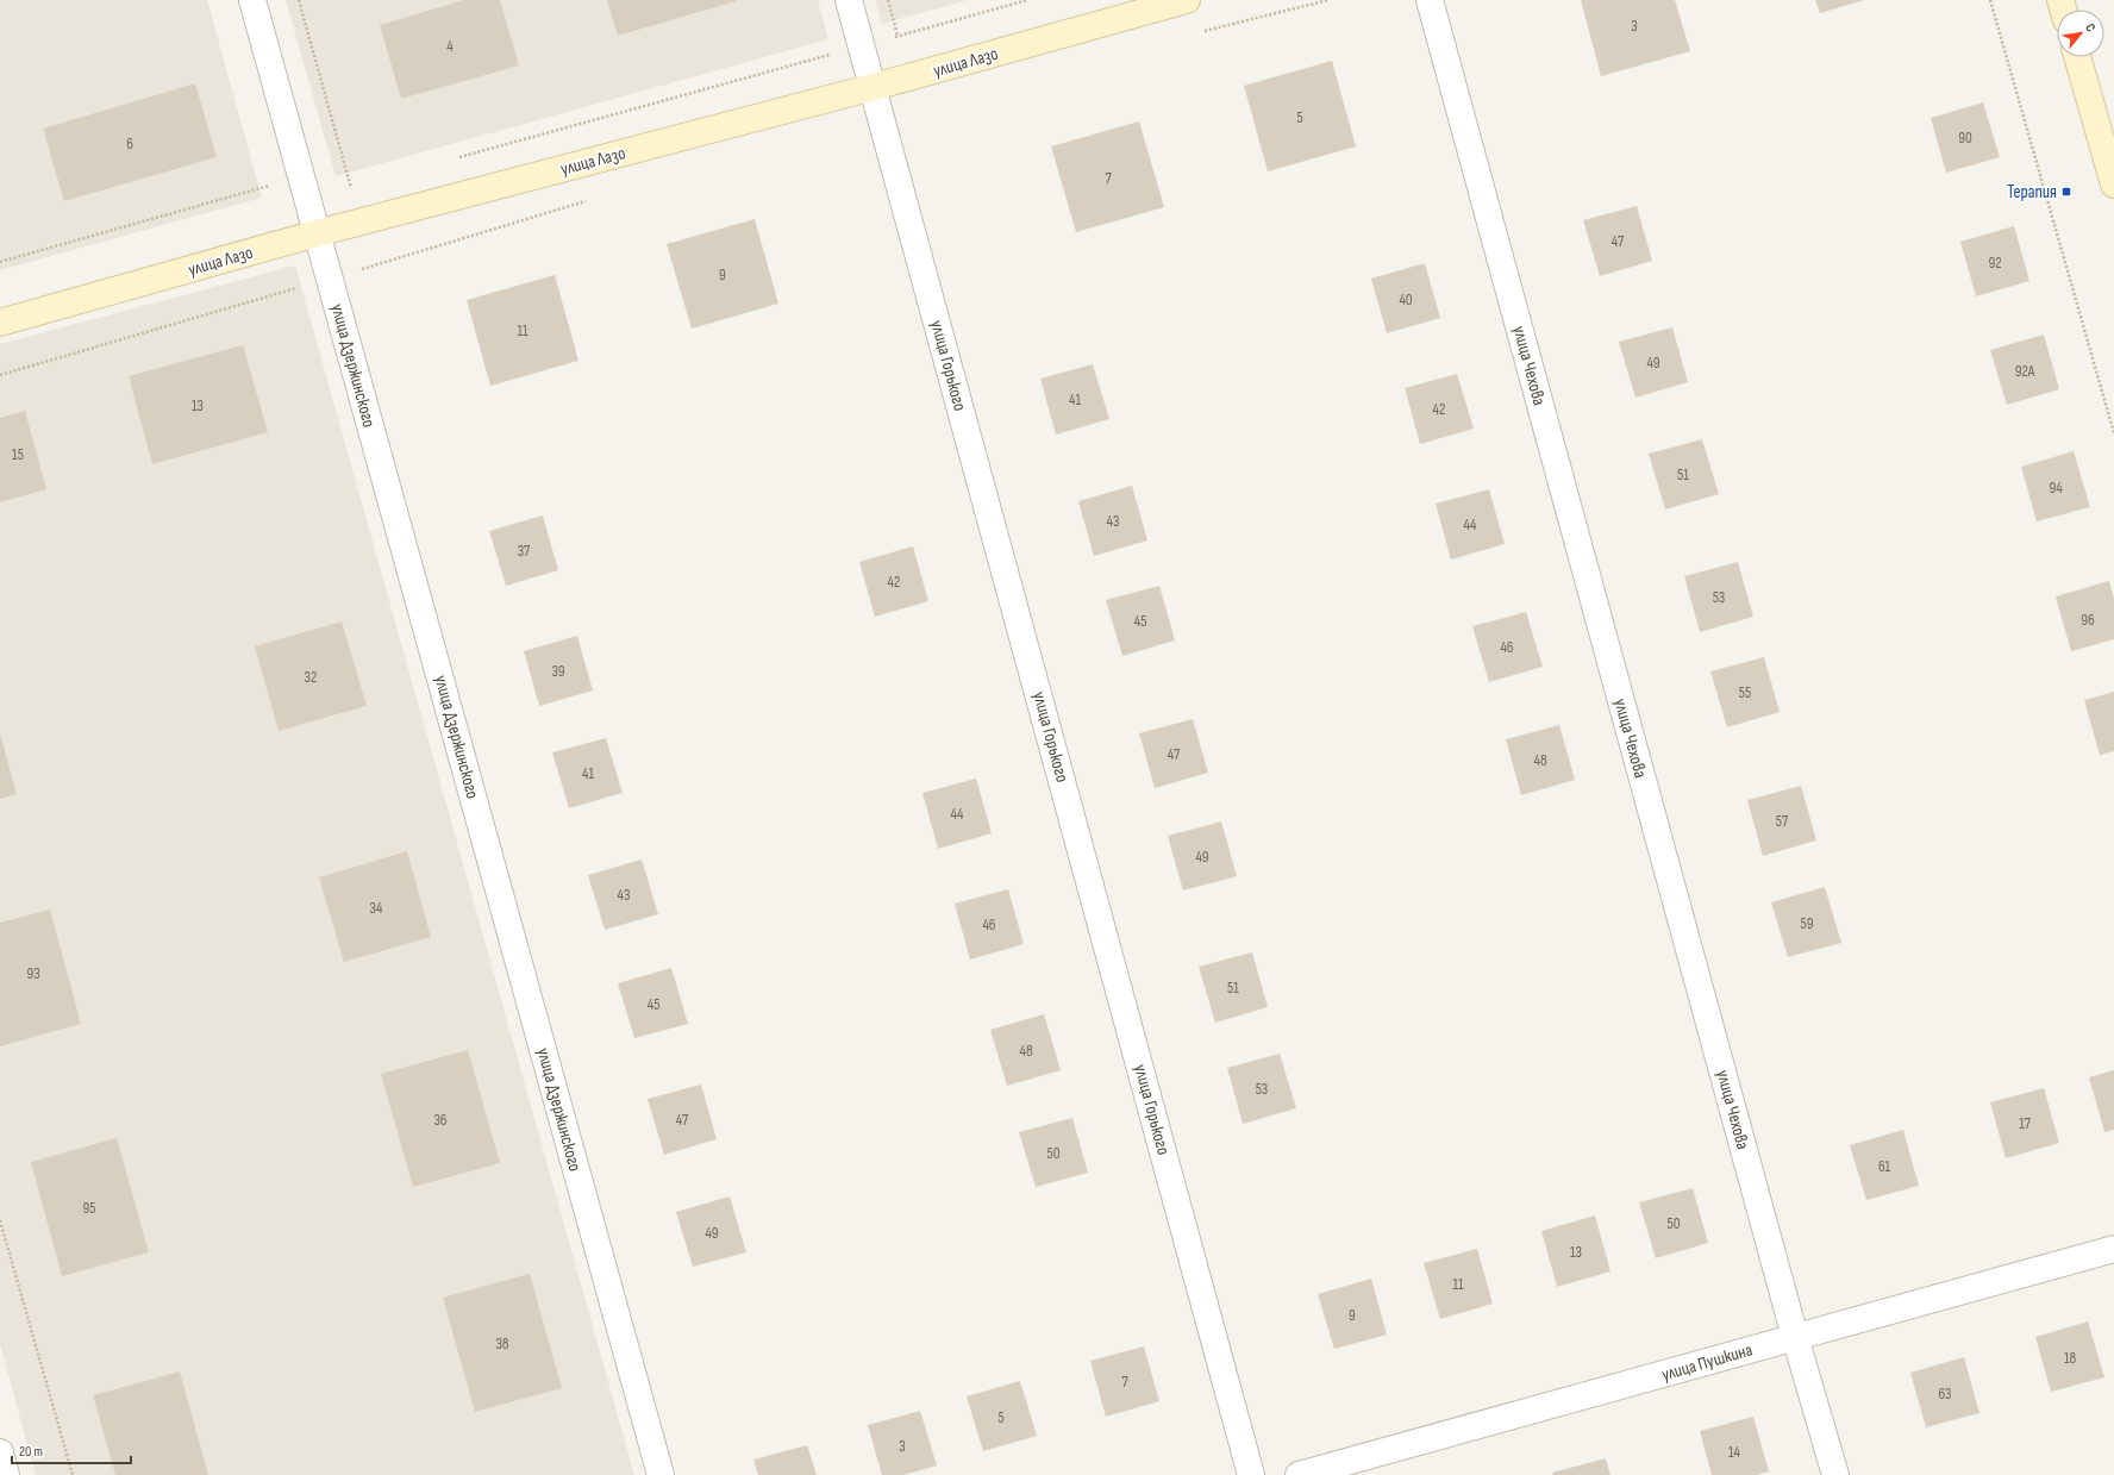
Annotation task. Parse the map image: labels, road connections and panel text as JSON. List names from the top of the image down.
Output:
{
  "streets": {
    "street": [
      "улица Лазо",
      "улица Дзержинского",
      "улица Горького",
      "улица Чехова",
      "улица Пушкина"
    ]
  },
  "crossings": [
    ["улица Лазо", "улица Дзержинского"],
    ["улица Лазо", "улица Горького"],
    ["улица Чехова", "улица Пушкина"]
  ],
  "places": {
    "transit": ["Терапия"]
  },
  "house_numbers": [
    "3",
    "4",
    "5",
    "90",
    "6",
    "7",
    "47",
    "92",
    "9",
    "40",
    "11",
    "49",
    "92А",
    "41",
    "13",
    "42",
    "15",
    "51",
    "94",
    "43",
    "44",
    "37",
    "42",
    "53",
    "96",
    "45",
    "46",
    "39",
    "32",
    "55",
    "47",
    "48",
    "41",
    "44",
    "57",
    "49",
    "43",
    "34",
    "59",
    "46",
    "93",
    "51",
    "45",
    "48",
    "53",
    "36",
    "47",
    "17",
    "50",
    "61",
    "95",
    "50",
    "49",
    "13",
    "11",
    "9",
    "38",
    "18",
    "7",
    "63",
    "5",
    "3",
    "14"
  ],
  "scale_bar": "20 m",
  "north": "top right"
}
